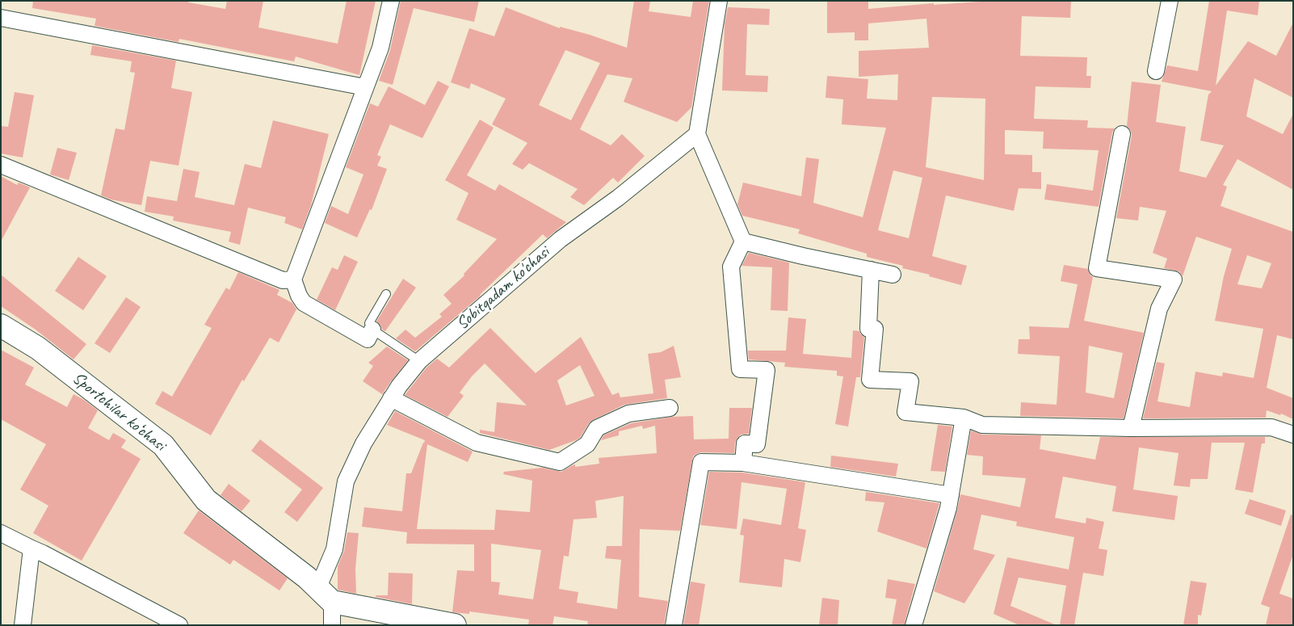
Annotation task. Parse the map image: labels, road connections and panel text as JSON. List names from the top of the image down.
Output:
{
  "streets": {
    "street": ["Sobitqadam ko'chasi", "Sportchilar ko‘chasi"]
  },
  "crossings": [
    ["Sobitqadam ko'chasi", "Sportchilar ko‘chasi"]
  ]
}
